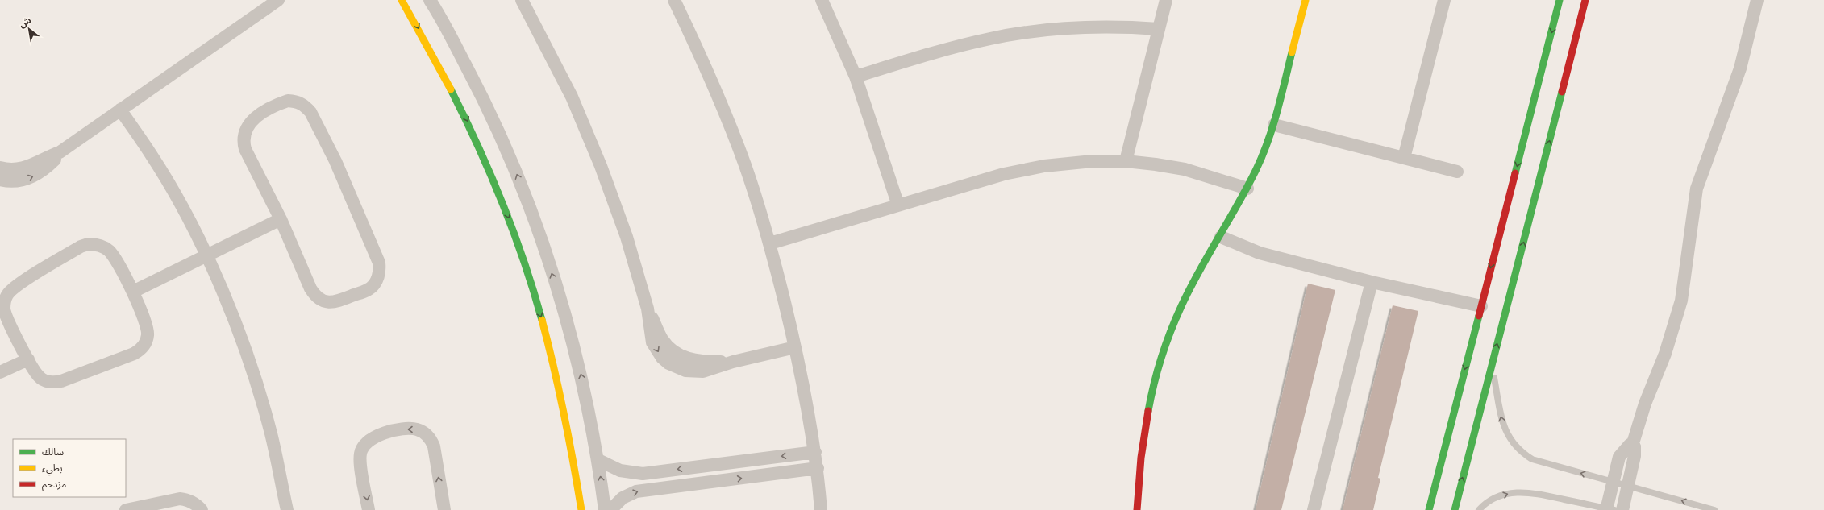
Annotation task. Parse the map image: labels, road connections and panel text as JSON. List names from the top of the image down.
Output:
{
  "legend": ["سالك", "بطيء", "مزدحم"],
  "north": "top left"
}
